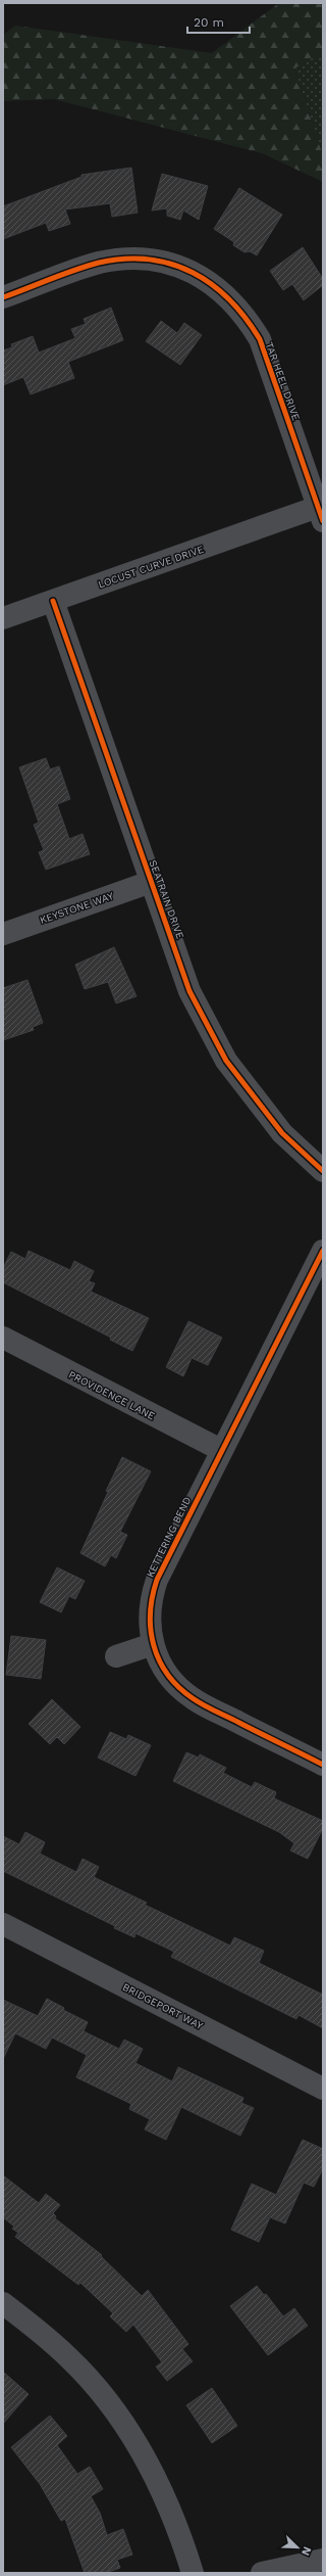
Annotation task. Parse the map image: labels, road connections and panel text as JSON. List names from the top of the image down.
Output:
{
  "streets": {
    "street": [
      "TAR HEEL DRIVE",
      "LOCUST CURVE DRIVE",
      "SEATRAIN DRIVE",
      "KEYSTONE WAY",
      "PROVIDENCE LANE",
      "KETTERING BEND",
      "BRIDGEPORT WAY"
    ]
  },
  "crossings": [
    ["TAR HEEL DRIVE", "LOCUST CURVE DRIVE"],
    ["LOCUST CURVE DRIVE", "SEATRAIN DRIVE"],
    ["SEATRAIN DRIVE", "KEYSTONE WAY"],
    ["PROVIDENCE LANE", "KETTERING BEND"]
  ],
  "scale_bar": "20 m",
  "north": "bottom right"
}
